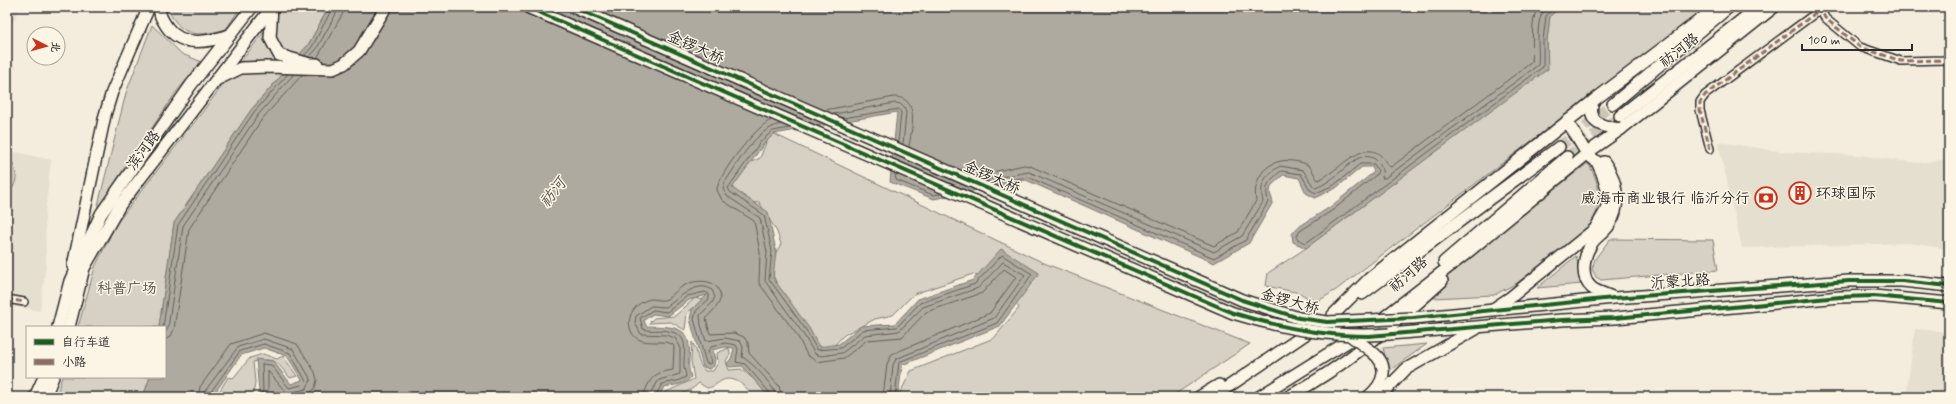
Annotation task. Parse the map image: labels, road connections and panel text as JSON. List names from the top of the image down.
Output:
{
  "streets": {
    "main road": [
      "金锣大桥",
      "祊河路",
      "滨河路",
      "沂蒙北路"
    ]
  },
  "crossings": [
    ["金锣大桥", "沂蒙北路"]
  ],
  "water": ["祊河"],
  "parks": ["科普广场"],
  "places": {
    "building": ["环球国际"],
    "bank": ["威海市商业银行 临沂分行"]
  },
  "legend": ["自行车道", "小路"],
  "scale_bar": "100 m",
  "north": "right"
}
